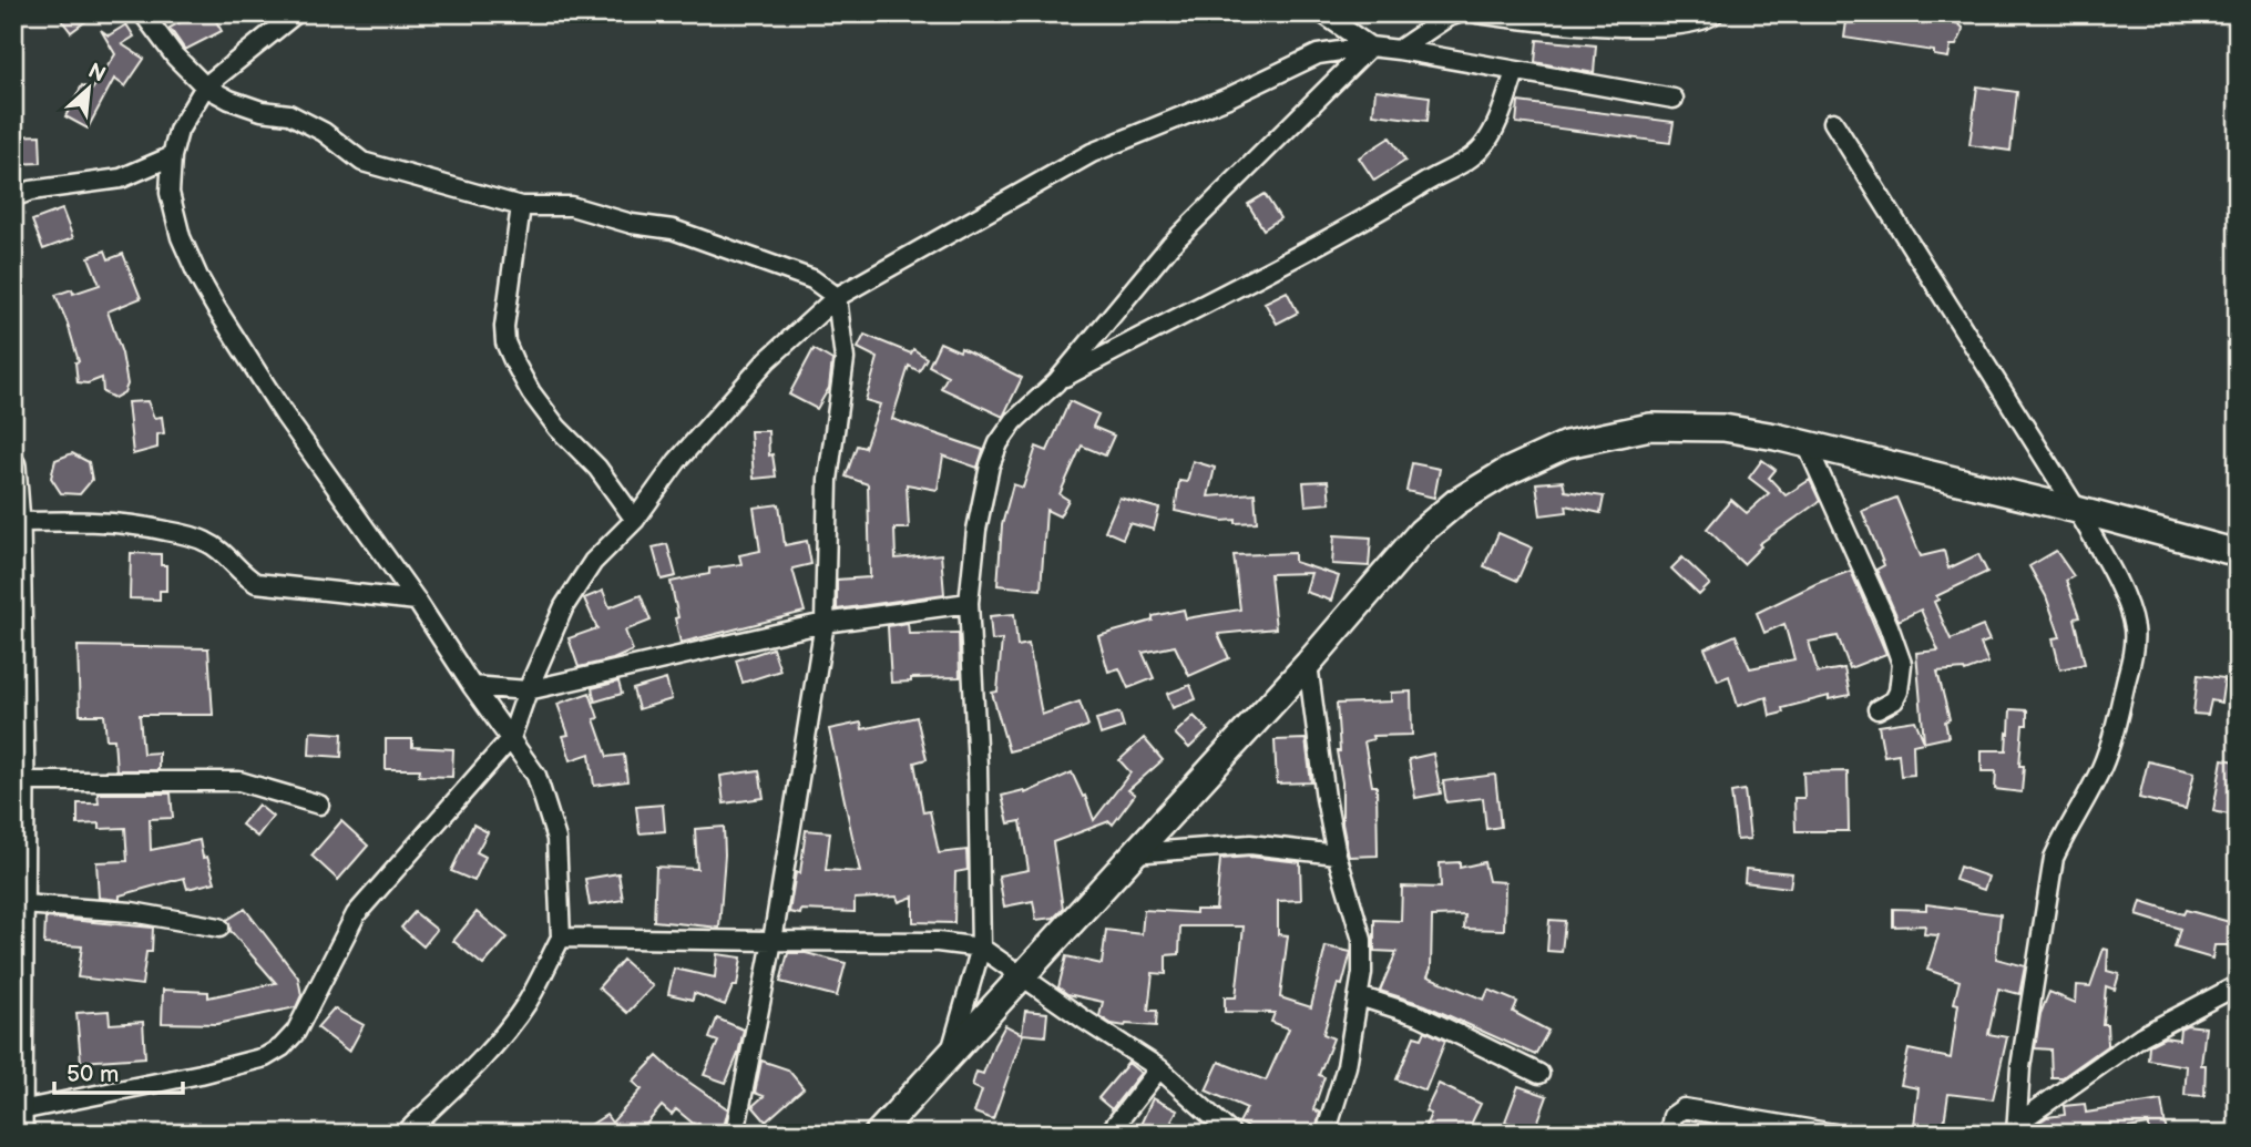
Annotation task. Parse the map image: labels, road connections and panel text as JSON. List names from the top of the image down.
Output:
{
  "scale_bar": "50 m",
  "north": "top right"
}
